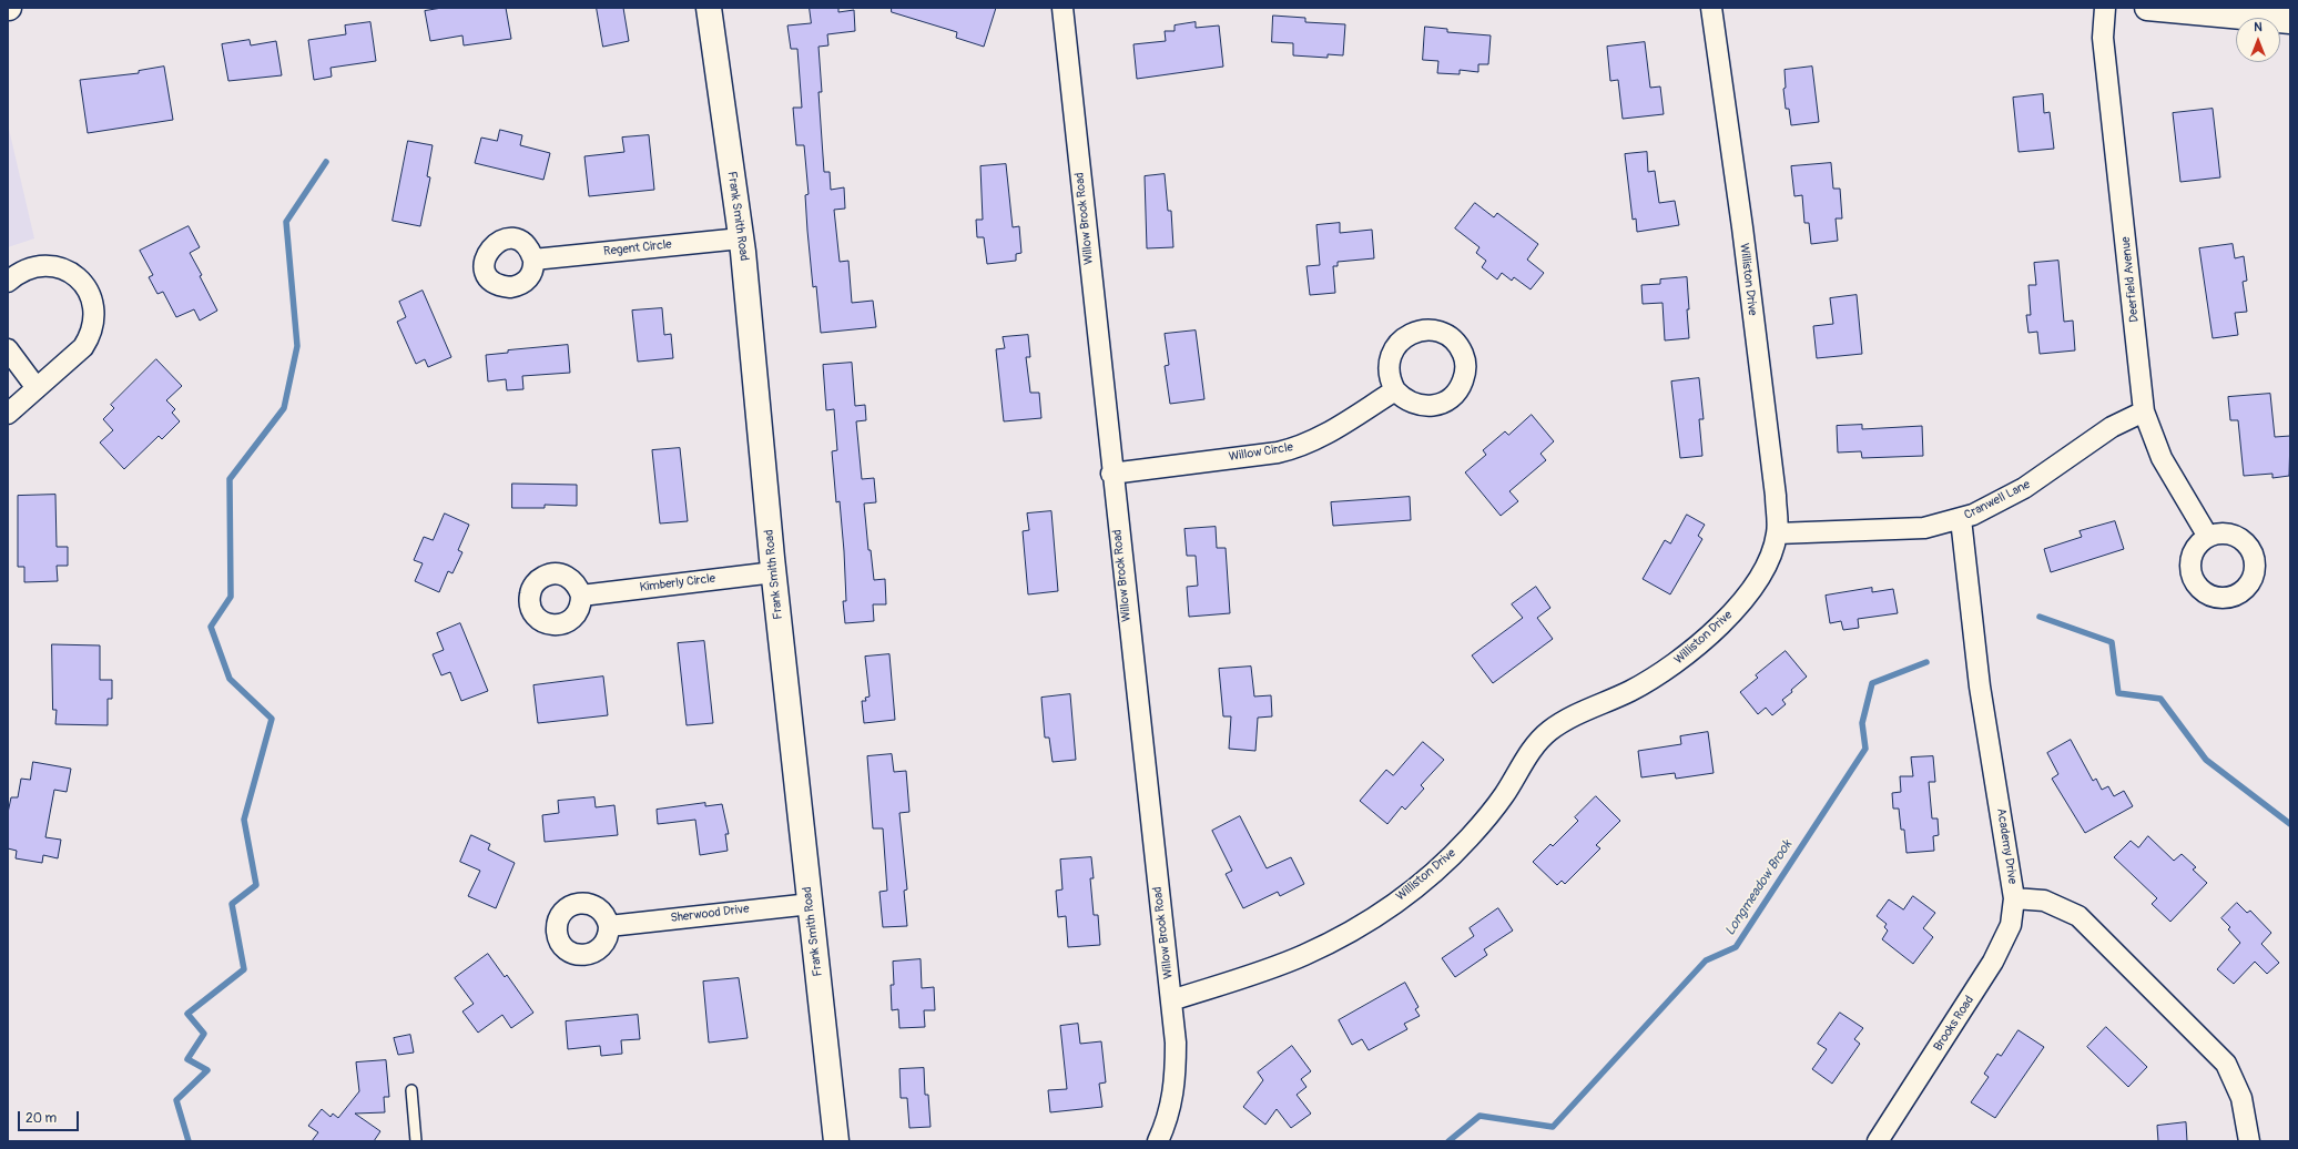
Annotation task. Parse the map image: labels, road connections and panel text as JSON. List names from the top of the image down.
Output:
{
  "streets": {
    "street": [
      "Frank Smith Road",
      "Willow Brook Road",
      "Regent Circle",
      "Williston Drive",
      "Deerfield Avenue",
      "Willow Circle",
      "Cranwell Lane",
      "Kimberly Circle",
      "Academy Drive",
      "Sherwood Drive",
      "Brooks Road"
    ]
  },
  "crossings": [
    ["Frank Smith Road", "Regent Circle"],
    ["Frank Smith Road", "Kimberly Circle"],
    ["Frank Smith Road", "Sherwood Drive"],
    ["Willow Brook Road", "Williston Drive"],
    ["Willow Brook Road", "Willow Circle"],
    ["Williston Drive", "Cranwell Lane"],
    ["Deerfield Avenue", "Cranwell Lane"],
    ["Cranwell Lane", "Academy Drive"],
    ["Academy Drive", "Brooks Road"]
  ],
  "water": ["Longmeadow Brook"],
  "scale_bar": "20 m",
  "north": "top"
}
